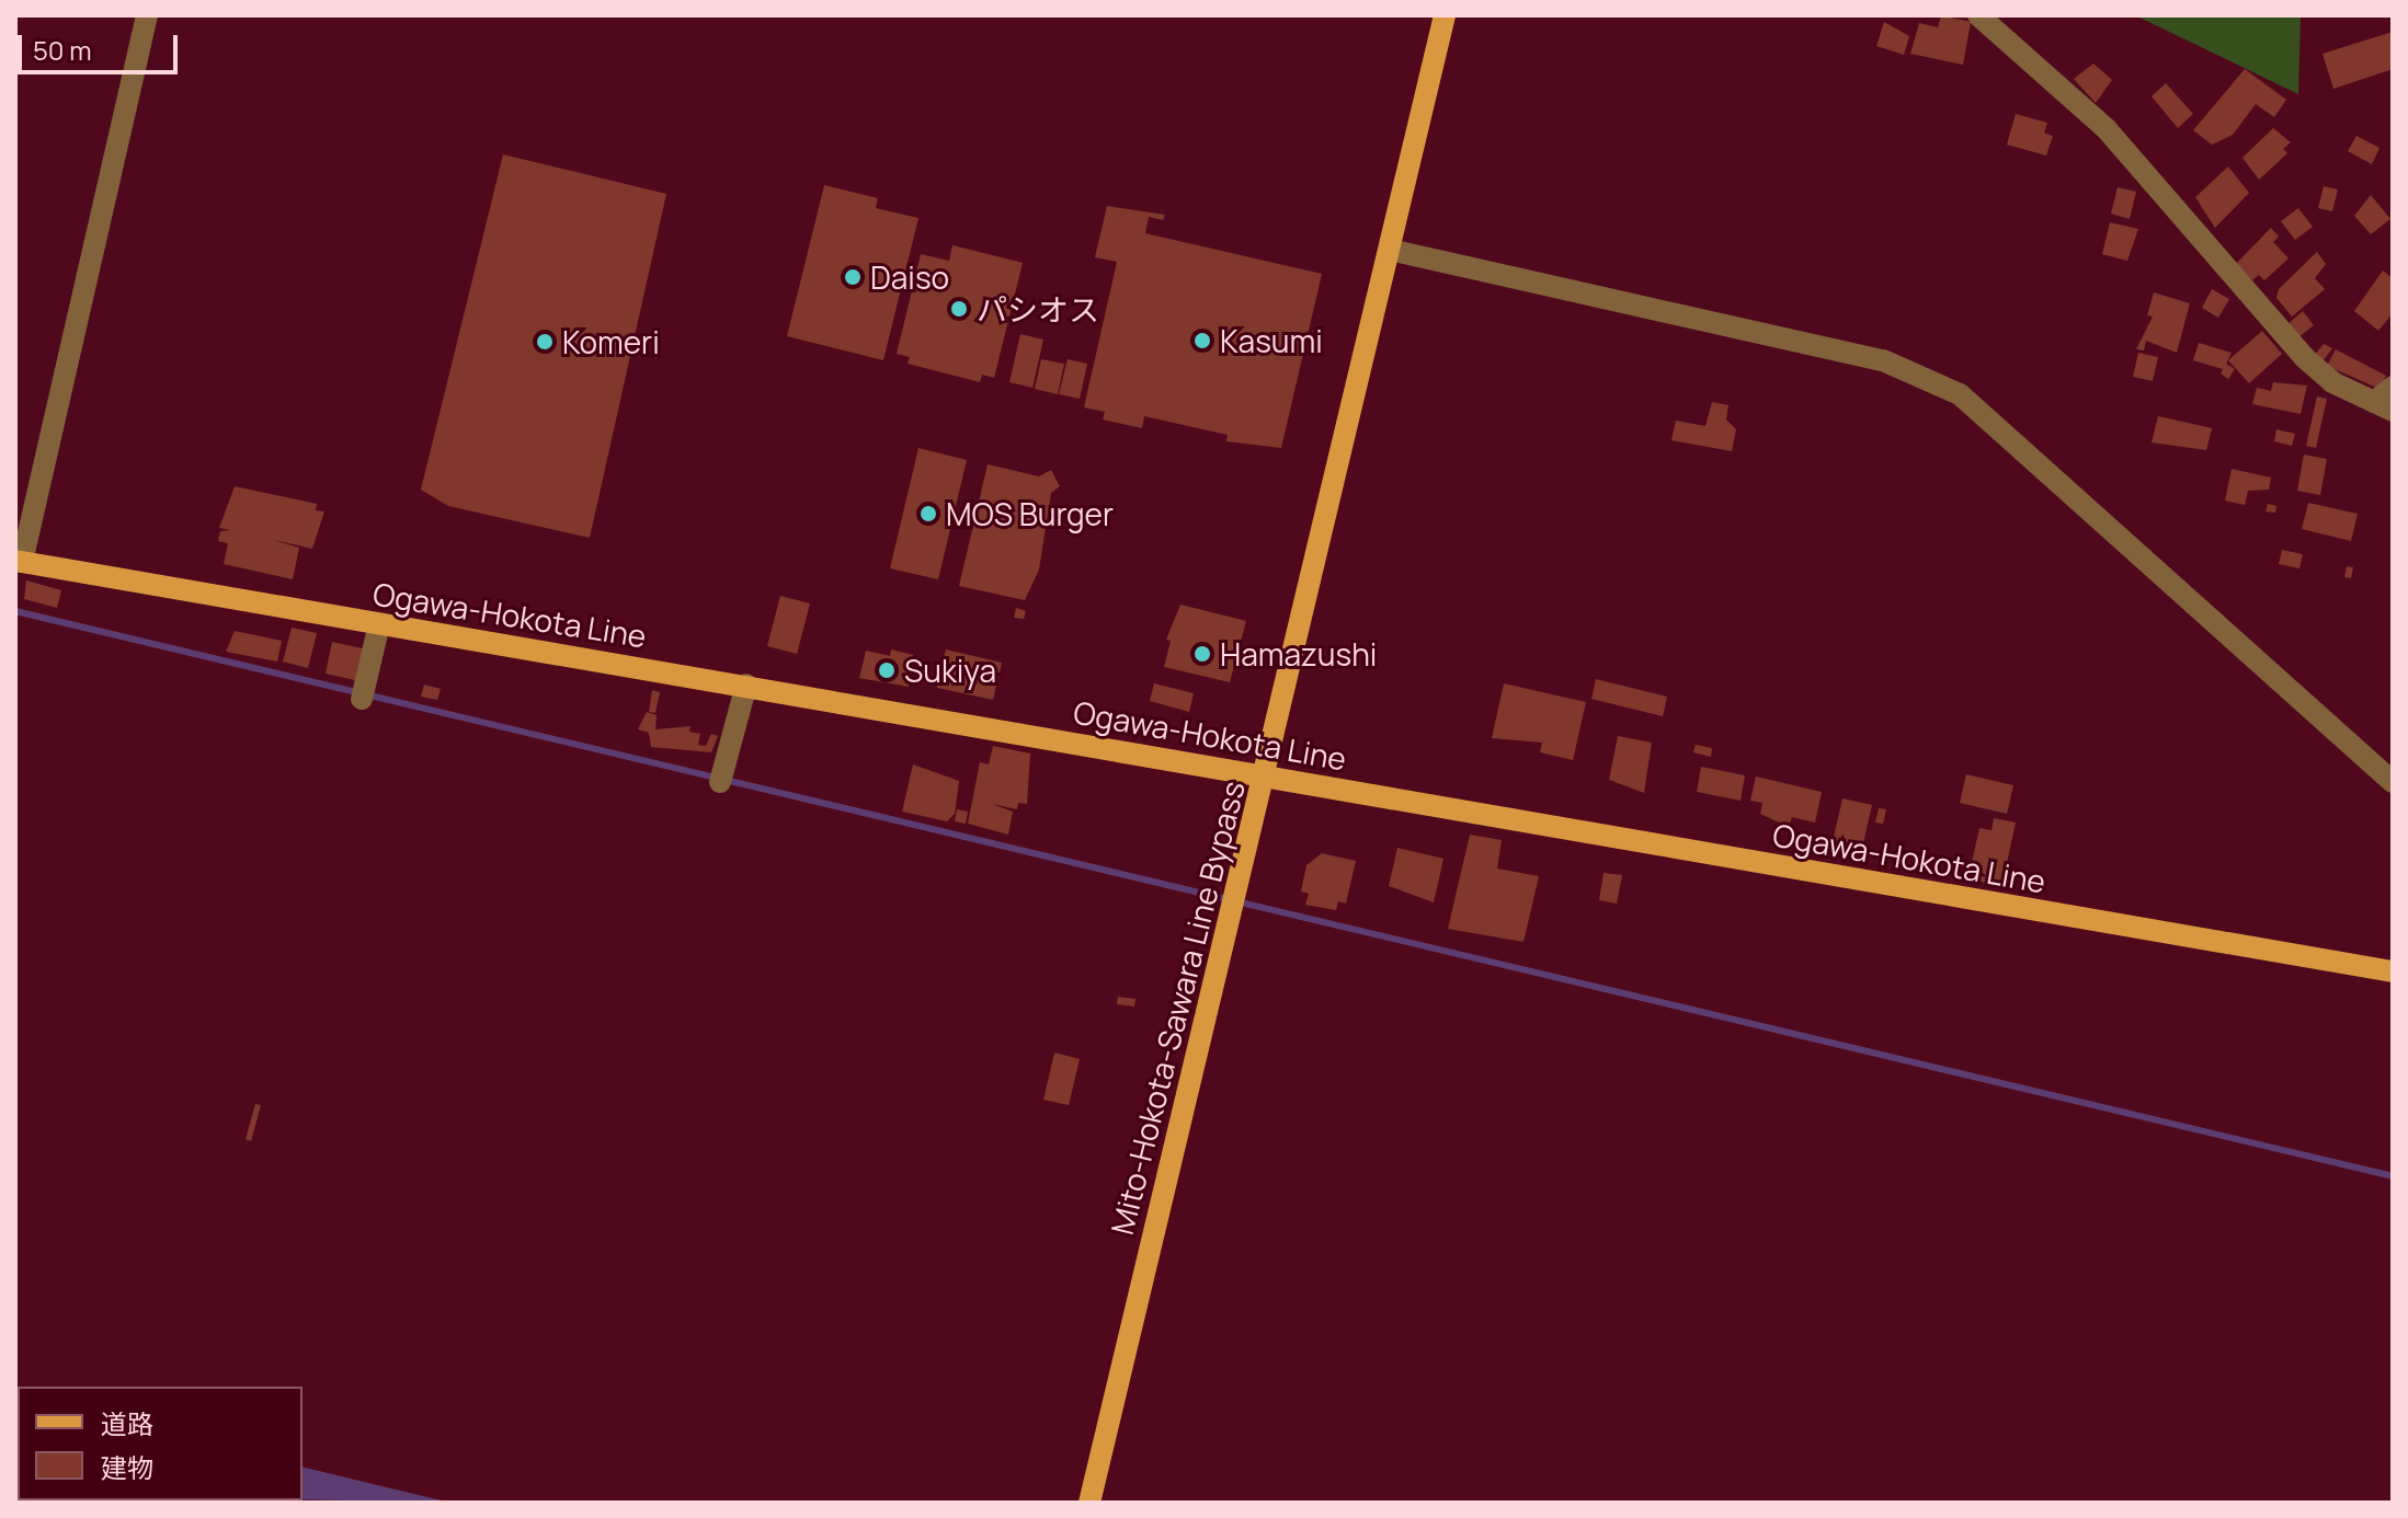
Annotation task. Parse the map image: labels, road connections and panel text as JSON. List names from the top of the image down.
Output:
{
  "streets": {
    "main road": ["Ogawa-Hokota Line", "Mito-Hokota-Sawara Line Bypass"]
  },
  "crossings": [
    ["Ogawa-Hokota Line", "Mito-Hokota-Sawara Line Bypass"]
  ],
  "places": [
    "Daiso",
    "パシオス",
    "Kasumi",
    "Komeri",
    "MOS Burger",
    "Hamazushi",
    "Sukiya"
  ],
  "legend": ["道路", "建物"],
  "scale_bar": "50 m"
}
